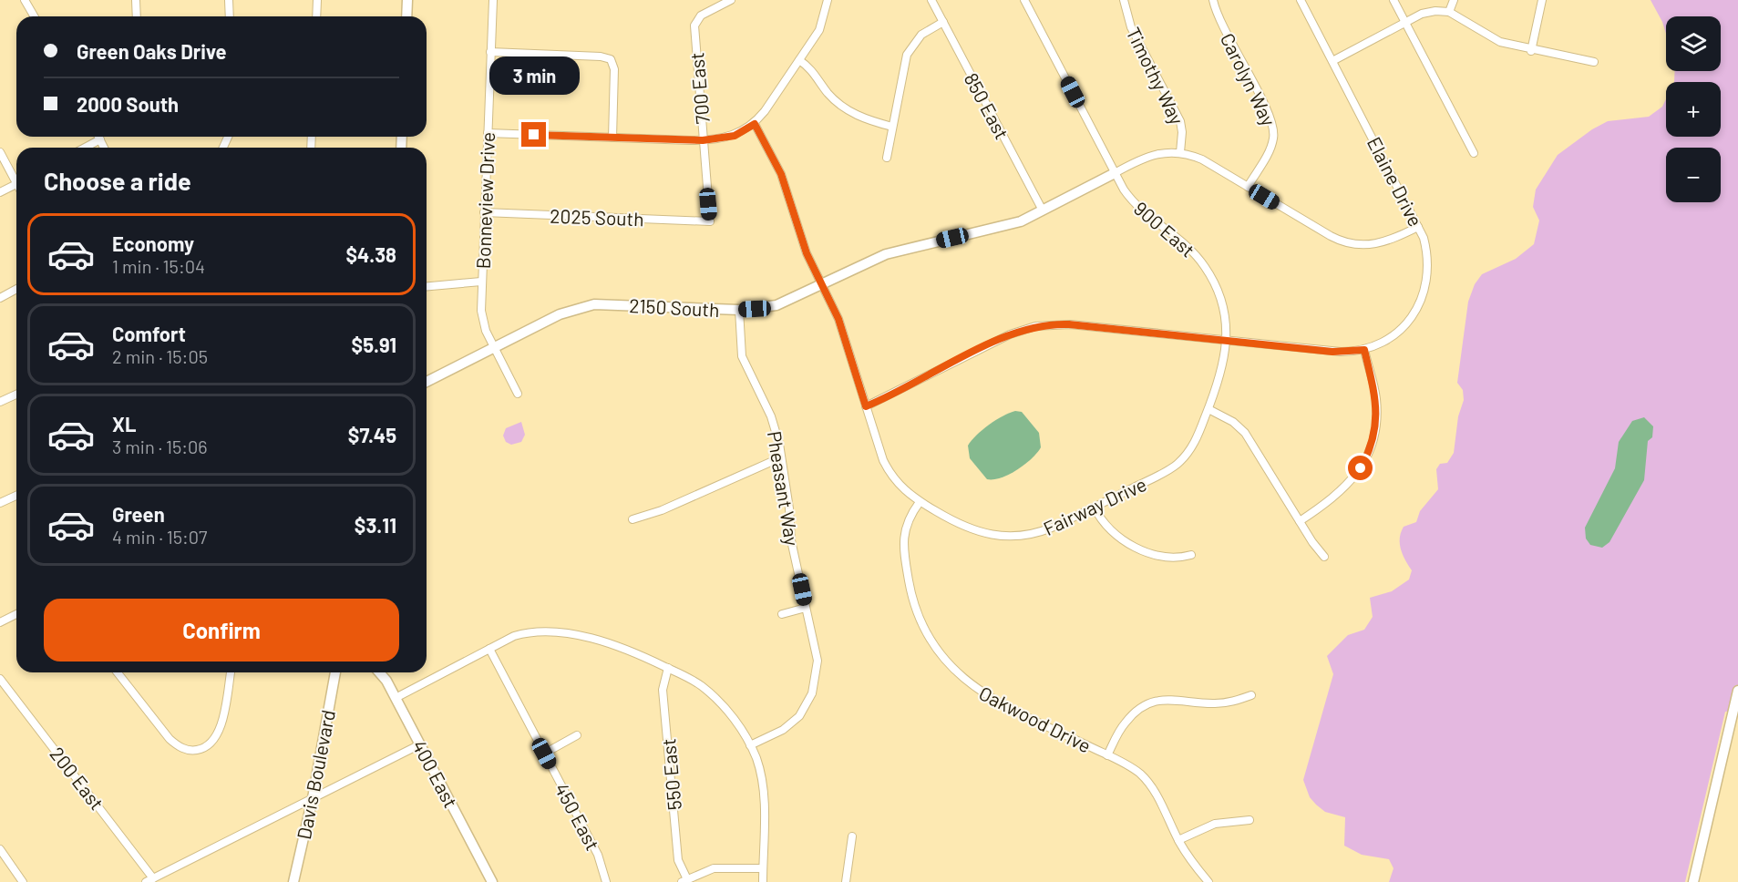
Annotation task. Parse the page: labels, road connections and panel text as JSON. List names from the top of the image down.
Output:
{
  "streets": {
    "street": [
      "Timothy Way",
      "Carolyn Way",
      "700 East",
      "850 East",
      "Elaine Drive",
      "Bonneview Drive",
      "2025 South",
      "900 East",
      "2150 South",
      "Pheasant Way",
      "Fairway Drive",
      "Oakwood Drive",
      "400 East",
      "Davis Boulevard",
      "550 East",
      "200 East",
      "450 East"
    ]
  },
  "crossings": [
    ["700 East", "2025 South"],
    ["850 East", "2150 South"],
    ["Bonneview Drive", "2025 South"],
    ["Bonneview Drive", "2150 South"],
    ["900 East", "2150 South"],
    ["900 East", "Fairway Drive"],
    ["2150 South", "Pheasant Way"],
    ["2150 South", "Fairway Drive"],
    ["Fairway Drive", "Oakwood Drive"]
  ],
  "page": {
    "map_buttons": ["+", "−"],
    "banner": ["Green Oaks Drive", "2000 South"],
    "bubble": "3 min",
    "heading": "Choose a ride",
    "list": [
      {
        "name": "Economy",
        "note": "1 min · 15:04",
        "value": "$4.38"
      },
      {
        "name": "Comfort",
        "note": "2 min · 15:05",
        "value": "$5.91"
      },
      {
        "name": "XL",
        "note": "3 min · 15:06",
        "value": "$7.45"
      },
      {
        "name": "Green",
        "note": "4 min · 15:07",
        "value": "$3.11"
      }
    ],
    "buttons": "Confirm"
  }
}
